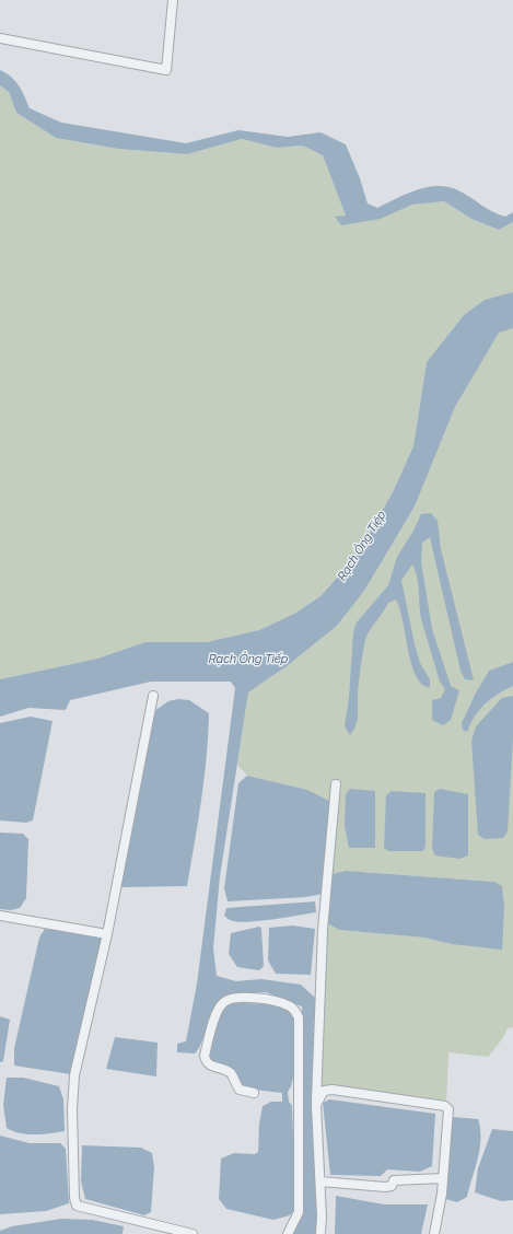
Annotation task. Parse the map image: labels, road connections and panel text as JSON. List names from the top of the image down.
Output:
{
  "water": ["Rạch Ông Tiệp", "Rạch Ông Tiếp"]
}
